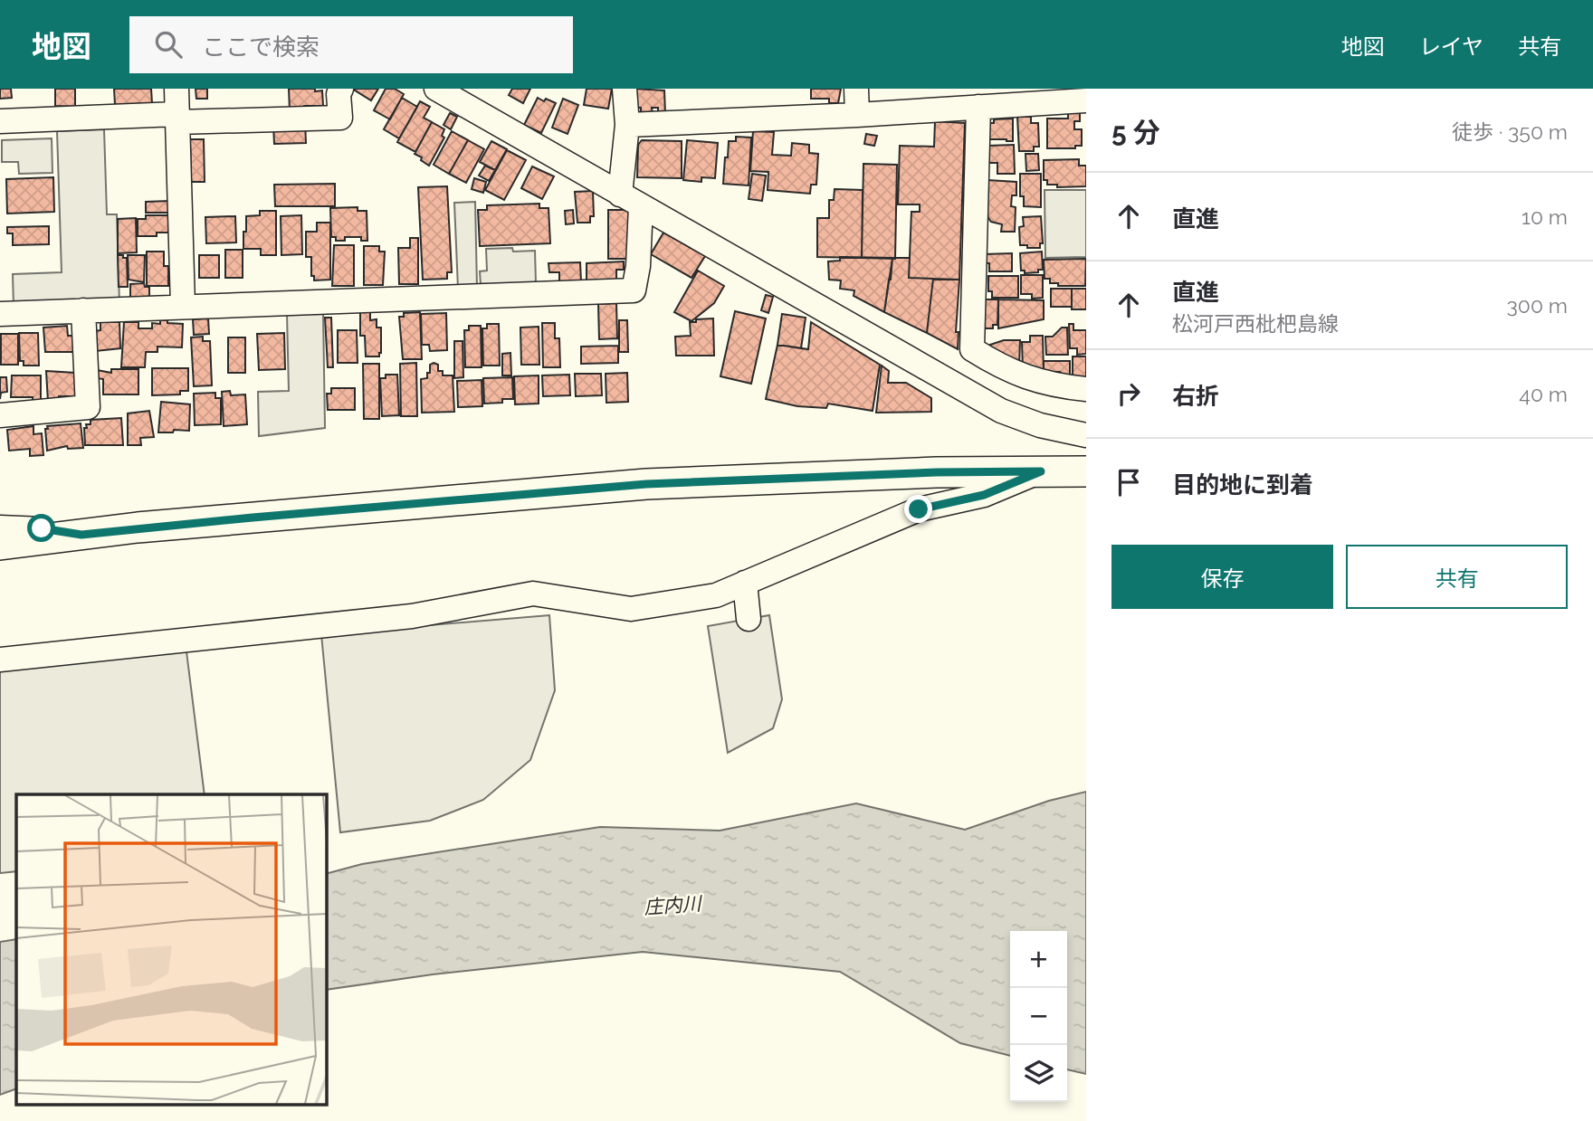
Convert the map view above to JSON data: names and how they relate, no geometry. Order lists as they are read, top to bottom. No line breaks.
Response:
{"water":["庄内川"],"page":{"header":"地図","search":"ここで検索","nav":["地図","レイヤ","共有"],"heading":["5 分","徒歩 · 350 m"],"list":[["直進","10 m"],["直進","松河戸西枇杷島線","300 m"],["右折","40 m"],"目的地に到着"],"buttons":["保存","共有"],"map_buttons":["+","−"]}}
